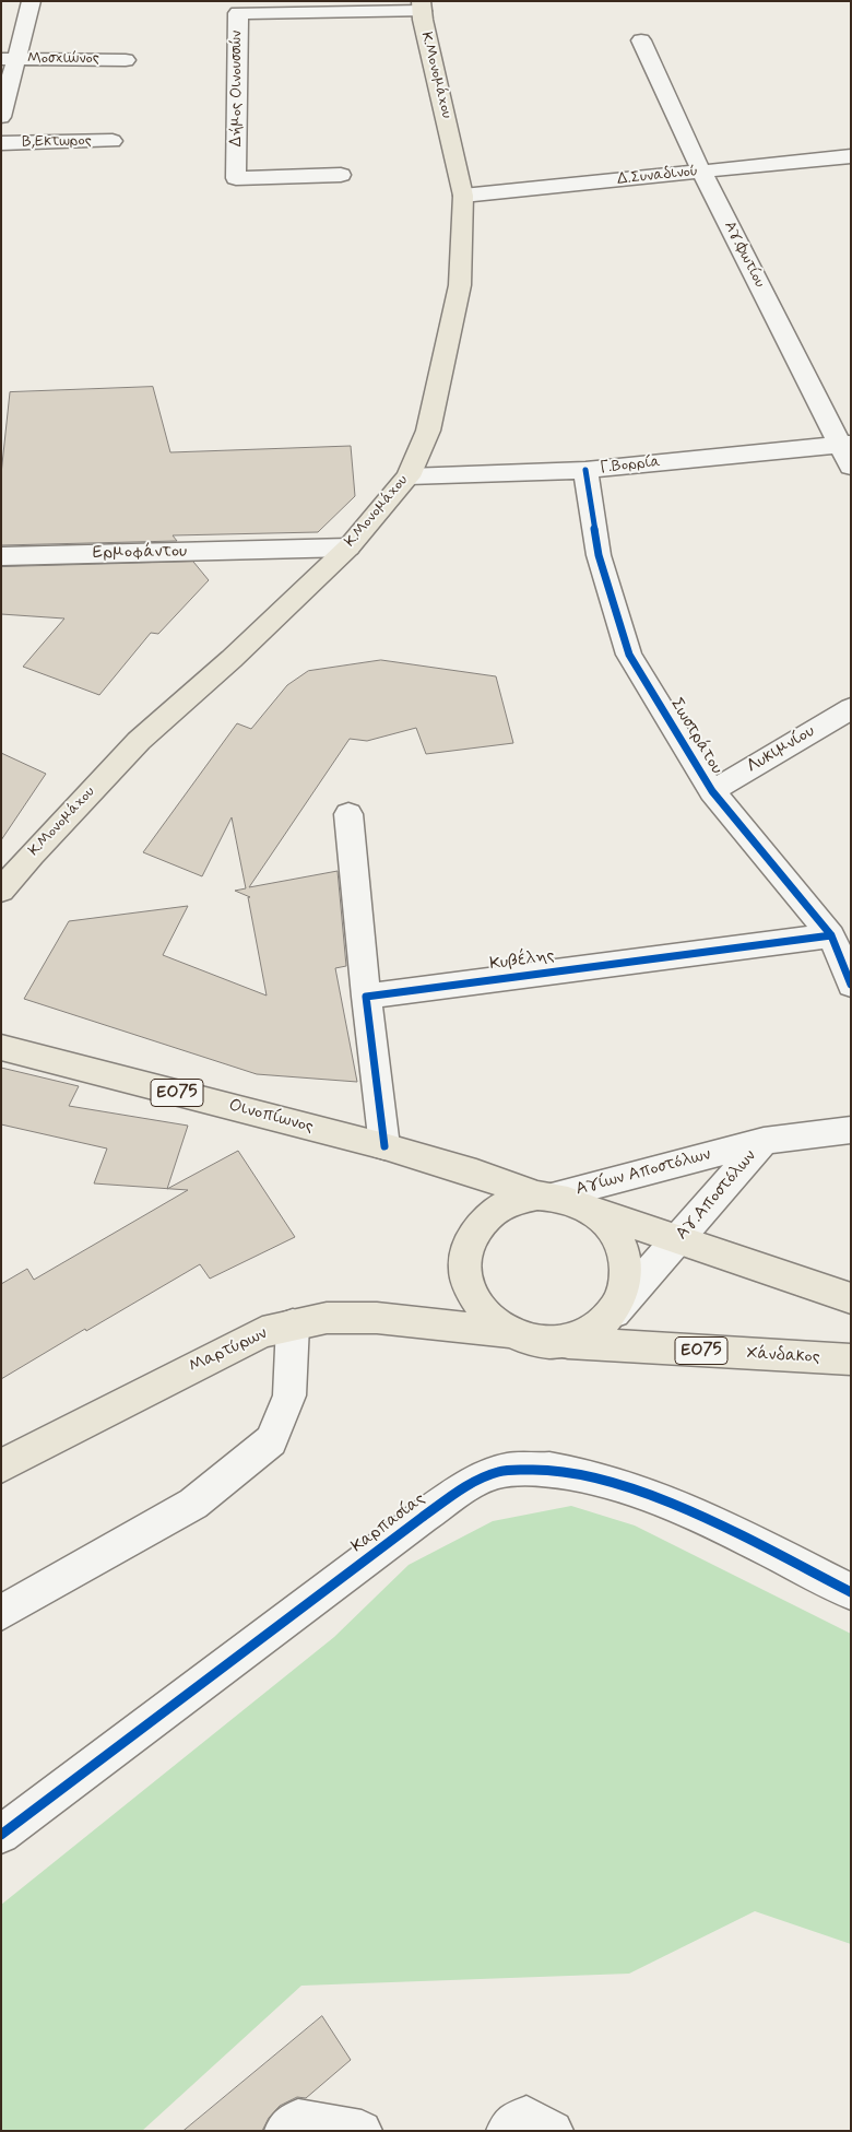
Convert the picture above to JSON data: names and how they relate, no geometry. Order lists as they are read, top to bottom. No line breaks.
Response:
{"streets":{"main road":["Κ.Μονομάχου","ΕΟ75","Οινοπίωνος","Μαρτύρων","Χάνδακος"],"street":["Μοσχιώνος","Δήμος Οινουσσών","Β,Εκτωρος","Δ.Συναδινού","Αγ.Φωτίου","Γ.Βορρία","Ερμοφάντου","Σωστράτου","Λυκιμνίου","Κυβέλης","Αγίων Αποστόλων","Αγ.Αποστόλων","Καρπασίας"]},"crossings":[["Κ.Μονομάχου","Δήμος Οινουσσών"],["Κ.Μονομάχου","Δ.Συναδινού"],["Κ.Μονομάχου","Γ.Βορρία"],["Κ.Μονομάχου","Ερμοφάντου"],["Δ.Συναδινού","Αγ.Φωτίου"],["Αγ.Φωτίου","Γ.Βορρία"],["Γ.Βορρία","Σωστράτου"],["Σωστράτου","Λυκιμνίου"],["Σωστράτου","Κυβέλης"],["ΕΟ75","Οινοπίωνος"],["ΕΟ75","Αγίων Αποστόλων"],["ΕΟ75","Αγ.Αποστόλων"],["ΕΟ75","Μαρτύρων"],["ΕΟ75","Χάνδακος"],["Οινοπίωνος","Αγίων Αποστόλων"],["Οινοπίωνος","Αγ.Αποστόλων"],["Οινοπίωνος","Μαρτύρων"],["Οινοπίωνος","Χάνδακος"],["Αγίων Αποστόλων","Αγ.Αποστόλων"],["Αγίων Αποστόλων","Μαρτύρων"],["Αγίων Αποστόλων","Χάνδακος"],["Αγ.Αποστόλων","Μαρτύρων"],["Αγ.Αποστόλων","Χάνδακος"],["Μαρτύρων","Χάνδακος"]]}
